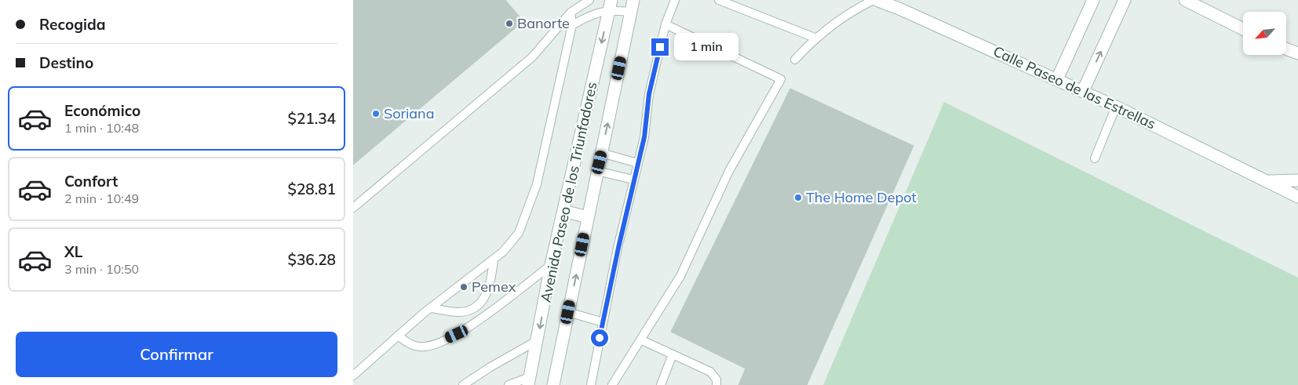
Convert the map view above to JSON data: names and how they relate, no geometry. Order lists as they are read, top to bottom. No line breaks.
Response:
{"streets":{"street":["Calle Paseo de las Estrellas","Avenida Paseo de los Triunfadores"]},"places":["Banorte","Soriana","The Home Depot","Pemex"],"north":"bottom left","page":{"banner":["Recogida","Destino"],"bubble":"1 min","list":[{"name":"Económico","note":"1 min · 10:48","value":"$21.34"},{"name":"Confort","note":"2 min · 10:49","value":"$28.81"},{"name":"XL","note":"3 min · 10:50","value":"$36.28"}],"buttons":"Confirmar"}}
